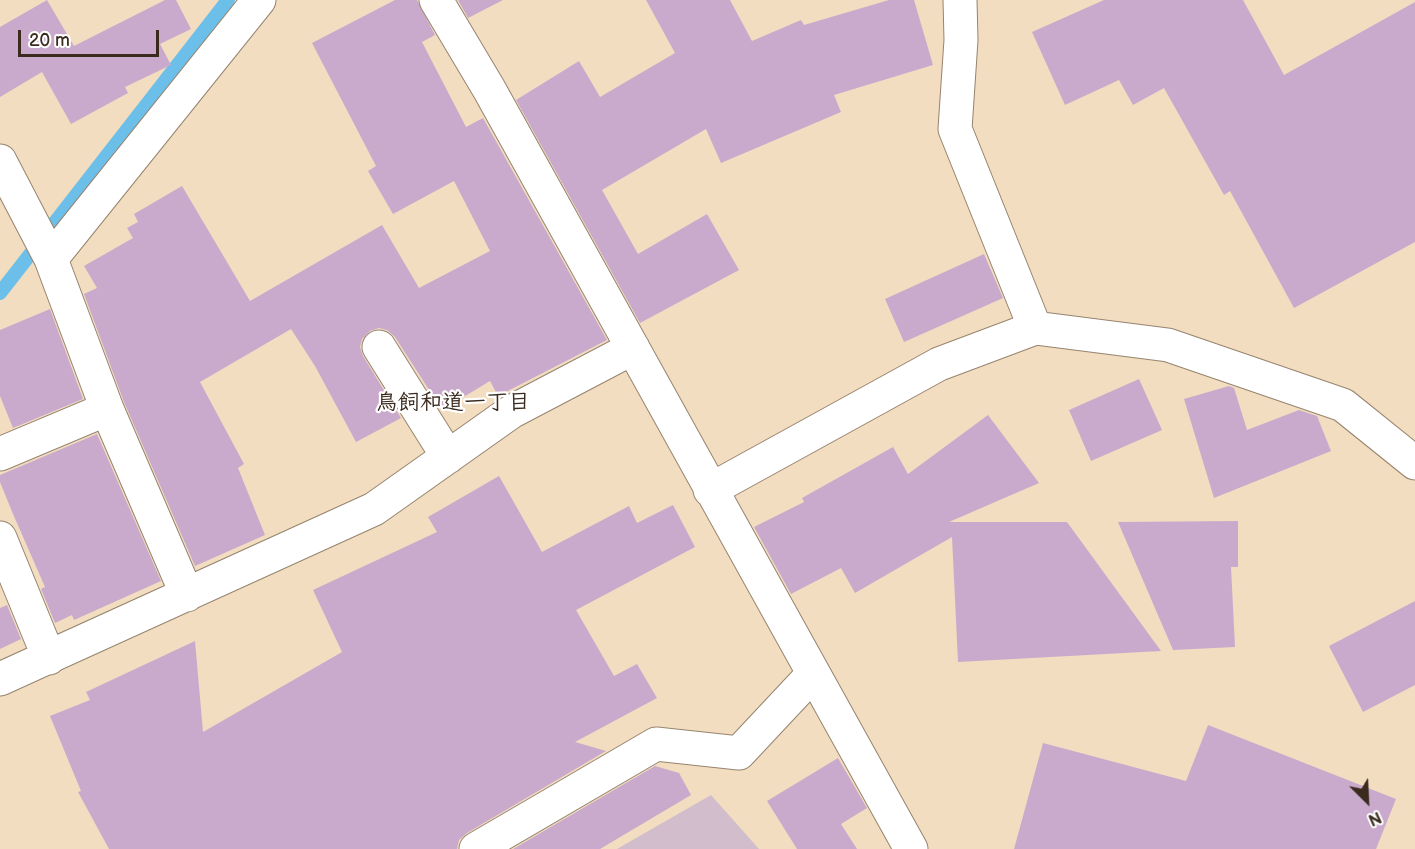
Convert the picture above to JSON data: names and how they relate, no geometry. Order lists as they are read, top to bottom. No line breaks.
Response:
{"districts":["鳥飼和道一丁目"],"scale_bar":"20 m","north":"bottom right"}
